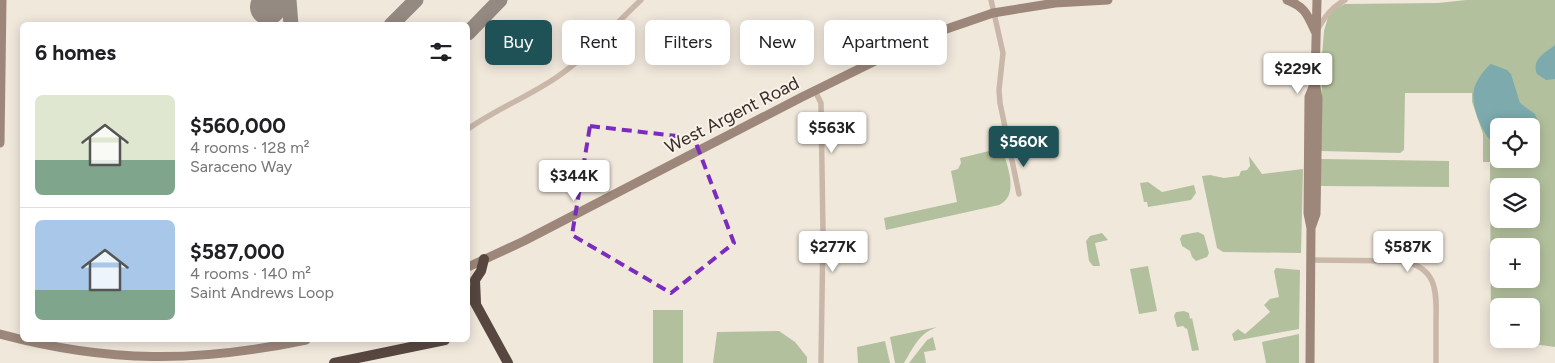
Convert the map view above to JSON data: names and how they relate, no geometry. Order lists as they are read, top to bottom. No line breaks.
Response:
{"streets":{"main road":["West Argent Road"]},"page":{"chip":["Buy","Rent","Filters","New","Apartment"],"heading":"6 homes","price":["$229K","$563K","$560K","$344K","$277K","$587K"],"list":[{"name":"$560,000","note":"4 rooms · 128 m² · Saraceno Way"},{"name":"$587,000","note":"4 rooms · 140 m² · Saint Andrews Loop"}],"map_buttons":["+","−"]}}
